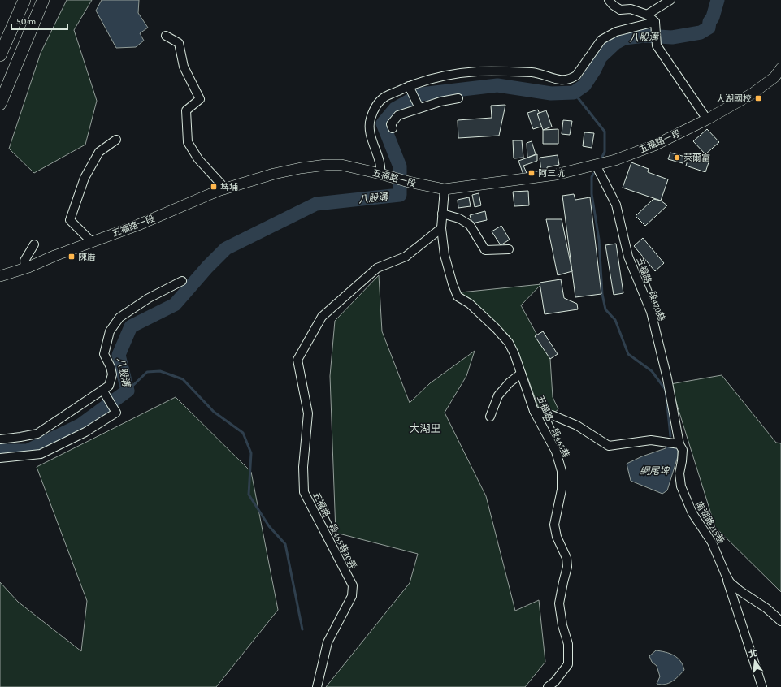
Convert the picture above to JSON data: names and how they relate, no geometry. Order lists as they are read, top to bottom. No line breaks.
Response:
{"streets":{"main road":["五福路一段"],"lane":["五福路一段470巷","五福路一段465巷","南湖路215巷","五福路一段465巷30弄"]},"crossings":[["五福路一段","五福路一段470巷"],["五福路一段","五福路一段465巷"],["五福路一段470巷","南湖路215巷"],["五福路一段465巷","五福路一段465巷30弄"]],"districts":["大湖里"],"water":["八股溝","網尾埤"],"places":{"transit":["大湖國校","阿三坑","埤埔","陳厝"],"other":["萊爾富"]},"scale_bar":"50 m","north":"top"}
